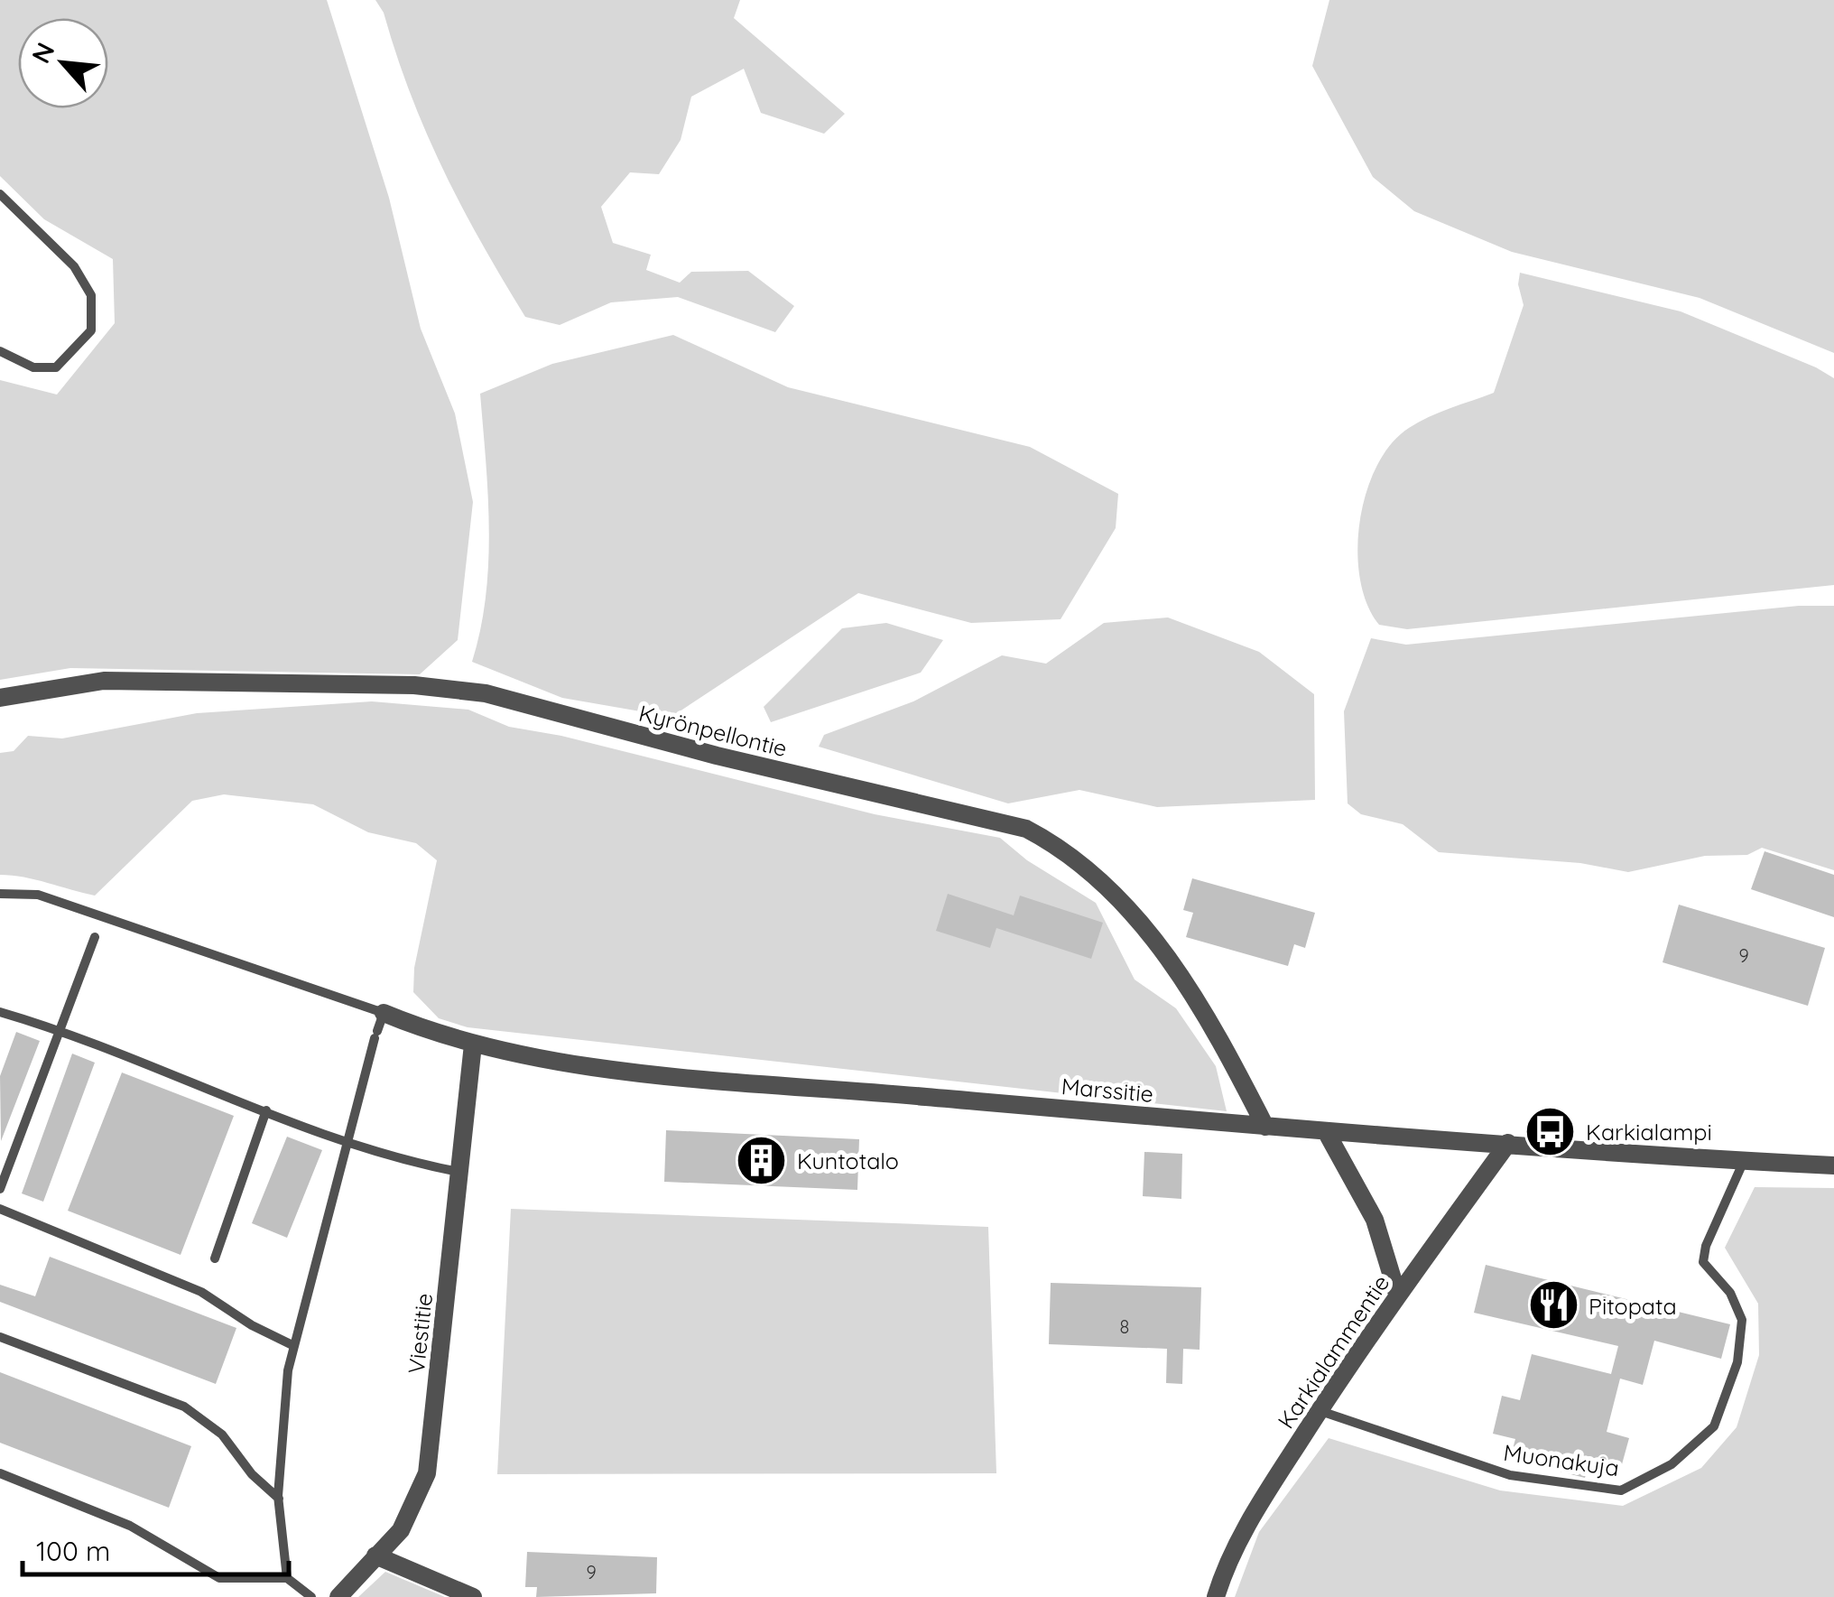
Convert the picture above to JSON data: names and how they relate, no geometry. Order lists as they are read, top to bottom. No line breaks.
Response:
{"streets":{"street":["Kyrönpellontie","Marssitie","Viestitie","Karkialammentie"],"lane":["Muonakuja"]},"crossings":[["Kyrönpellontie","Marssitie"],["Marssitie","Viestitie"],["Marssitie","Karkialammentie"],["Marssitie","Muonakuja"],["Karkialammentie","Muonakuja"]],"places":{"bus stop":["Karkialampi"],"building":["Kuntotalo"],"restaurant":["Pitopata"]},"house_numbers":["9","8","9"],"scale_bar":"100 m","north":"top left"}
